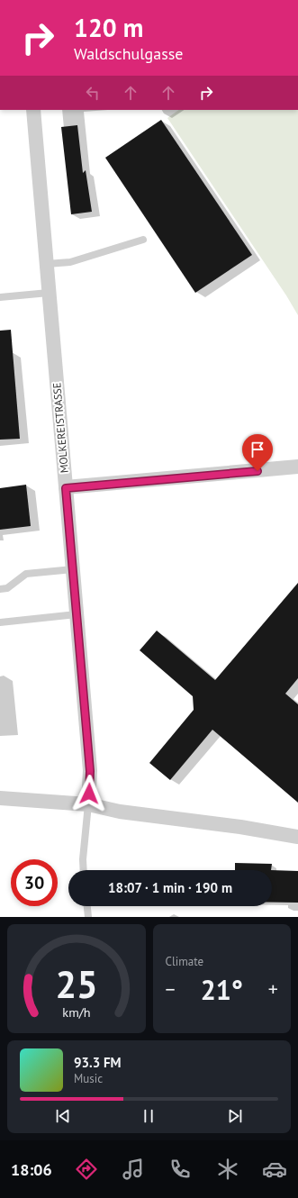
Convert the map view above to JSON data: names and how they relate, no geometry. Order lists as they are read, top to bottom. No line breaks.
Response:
{"streets":{"street":["MOLKEREISTRASSE"]},"page":{"turn":["120 m","Waldschulgasse"],"limit":"30","trip":"18:07 · 1 min · 190 m","tile":"Climate","heat":["−","21°","+"],"song":["93.3 FM","Music"],"tabs":"18:06","gauge":["25","km/h"]}}
